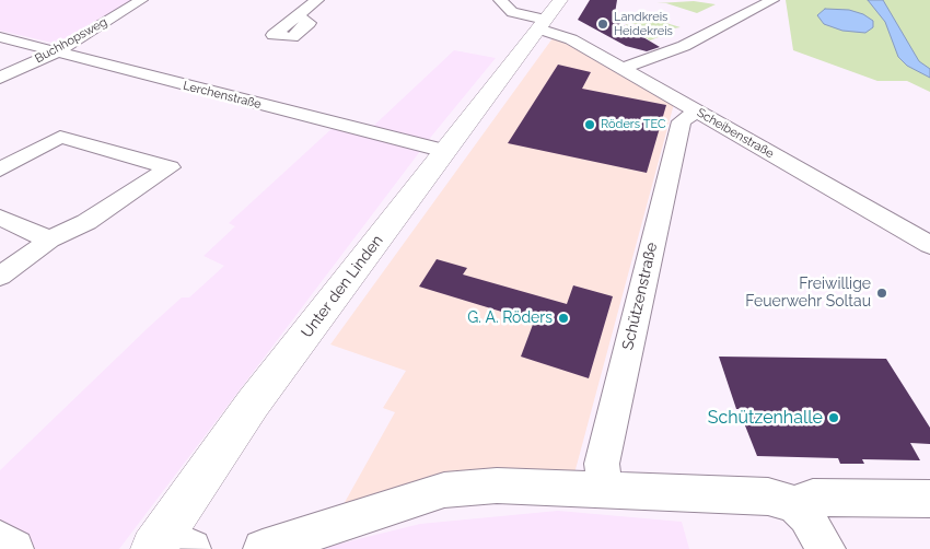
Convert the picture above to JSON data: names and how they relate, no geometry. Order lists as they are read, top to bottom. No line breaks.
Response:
{"streets":{"main road":["Unter den Linden"],"street":["Buchhopsweg","Lerchenstraße","Scheibenstraße","Schützenstraße"]},"crossings":[["Buchhopsweg","Lerchenstraße"],["Lerchenstraße","Unter den Linden"],["Scheibenstraße","Unter den Linden"],["Scheibenstraße","Schützenstraße"]],"places":["Landkreis Heidekreis","Röders TEC","Freiwillige Feuerwehr Soltau","G. A. Röders","Schützenhalle"]}
